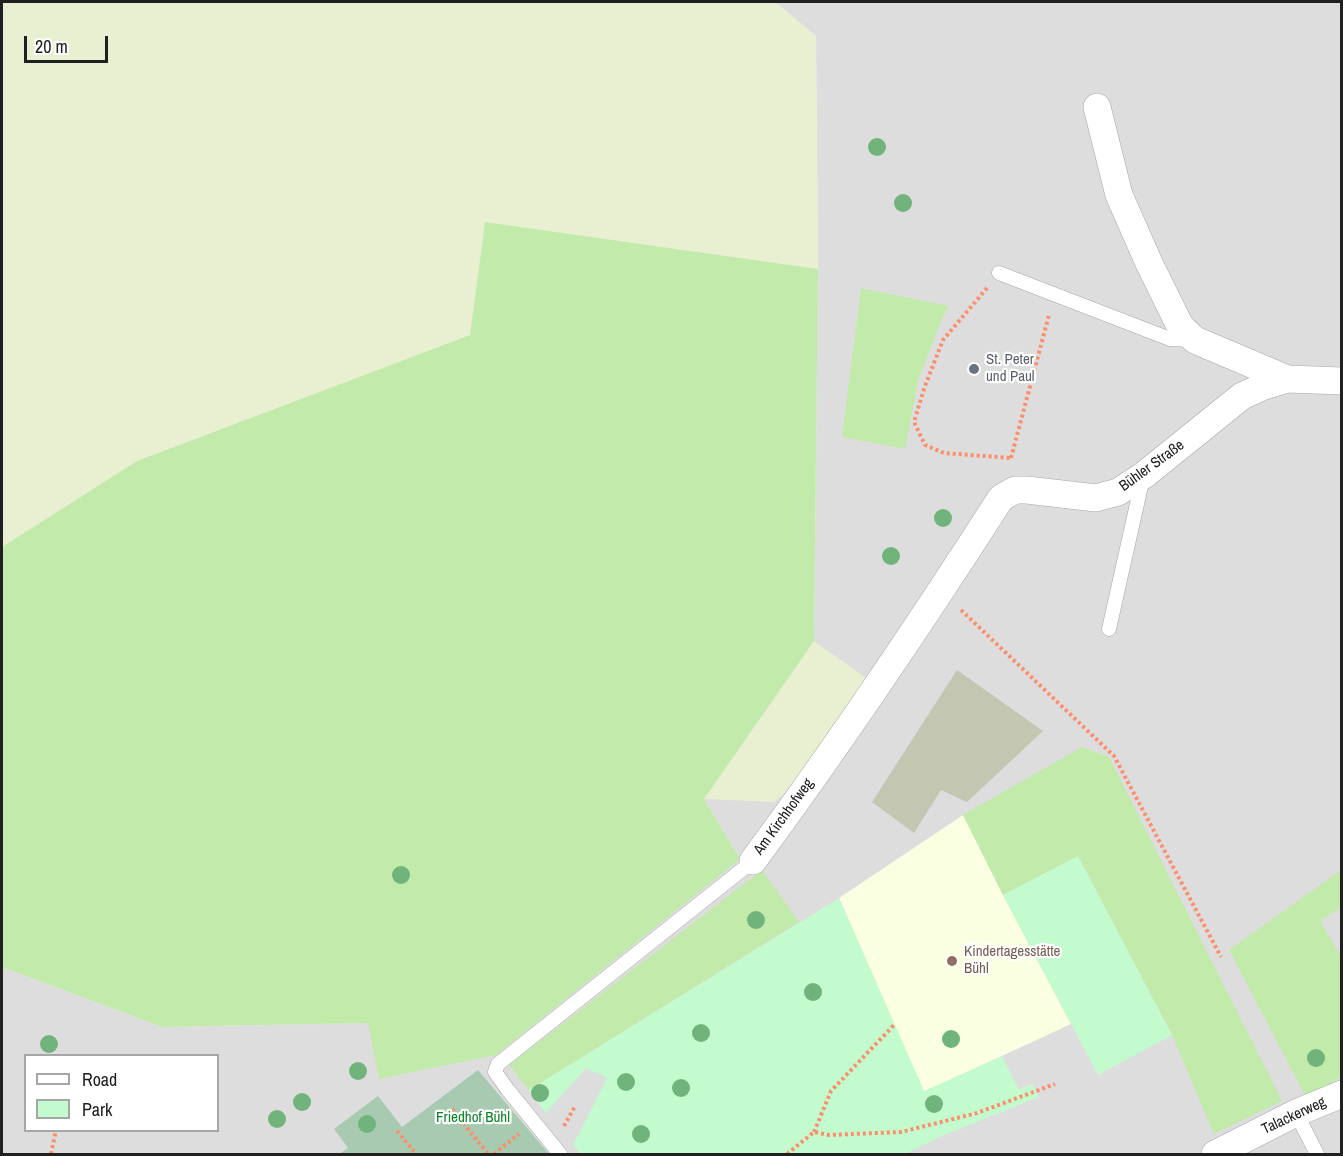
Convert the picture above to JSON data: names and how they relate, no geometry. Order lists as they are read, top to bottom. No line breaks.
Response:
{"streets":{"street":["Bühler Straße","Am Kirchhofweg","Talackerweg"]},"crossings":[["Bühler Straße","Am Kirchhofweg"]],"parks":["Friedhof Bühl"],"places":["St. Peter und Paul","Kindertagesstätte Bühl"],"legend":["Road","Park"],"scale_bar":"20 m"}
